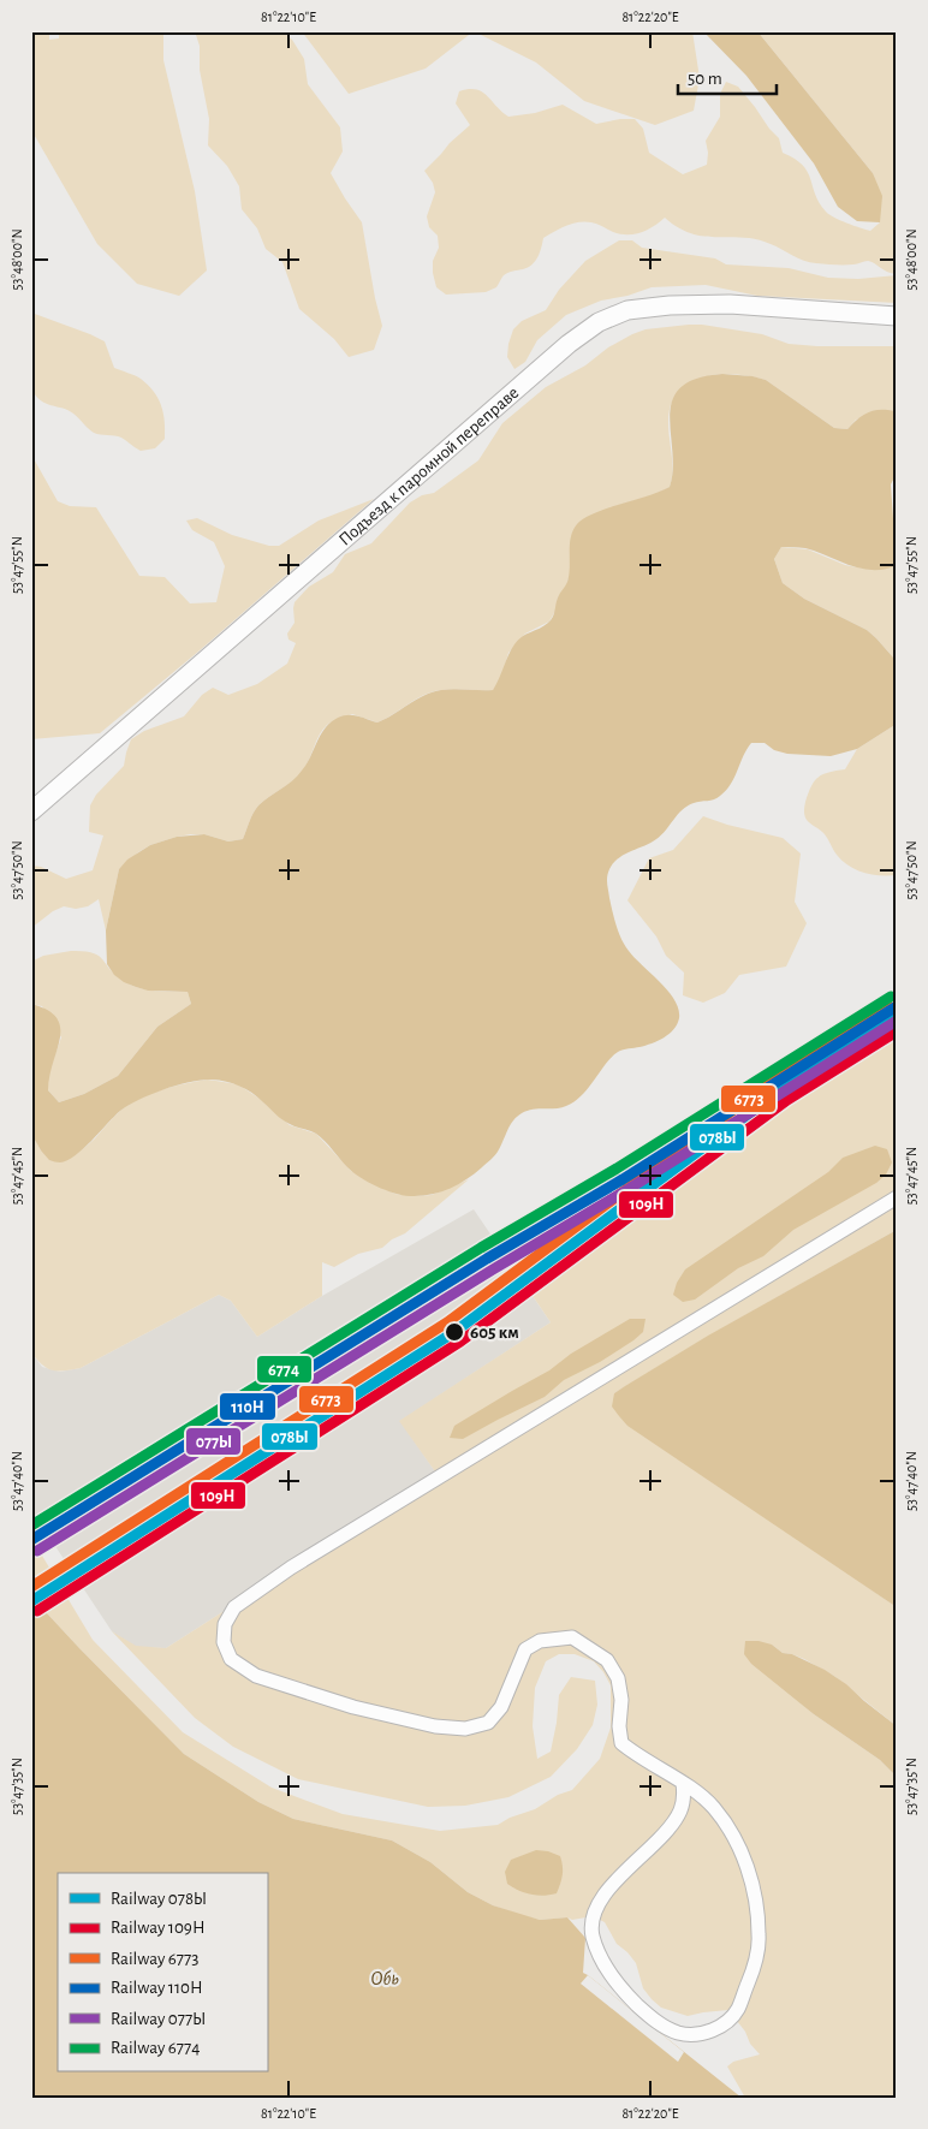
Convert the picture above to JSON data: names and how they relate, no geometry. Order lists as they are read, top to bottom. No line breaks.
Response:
{"streets":{"street":["Подъезд к паромной переправе"]},"water":["Обь"],"places":["605 км"],"lines":["rail line 6774","rail line 110Н","rail line 6773","rail line 078Ы","rail line 077Ы","rail line 109Н"],"legend":["Railway 078Ы","Railway 109Н","Railway 6773","Railway 110Н","Railway 077Ы","Railway 6774"],"scale_bar":"50 m","coordinates":["81°22'10\"E","81°22'20\"E","53°48'00\"N","53°47'55\"N","53°47'50\"N","53°47'45\"N","53°47'40\"N","53°47'35\"N"]}
